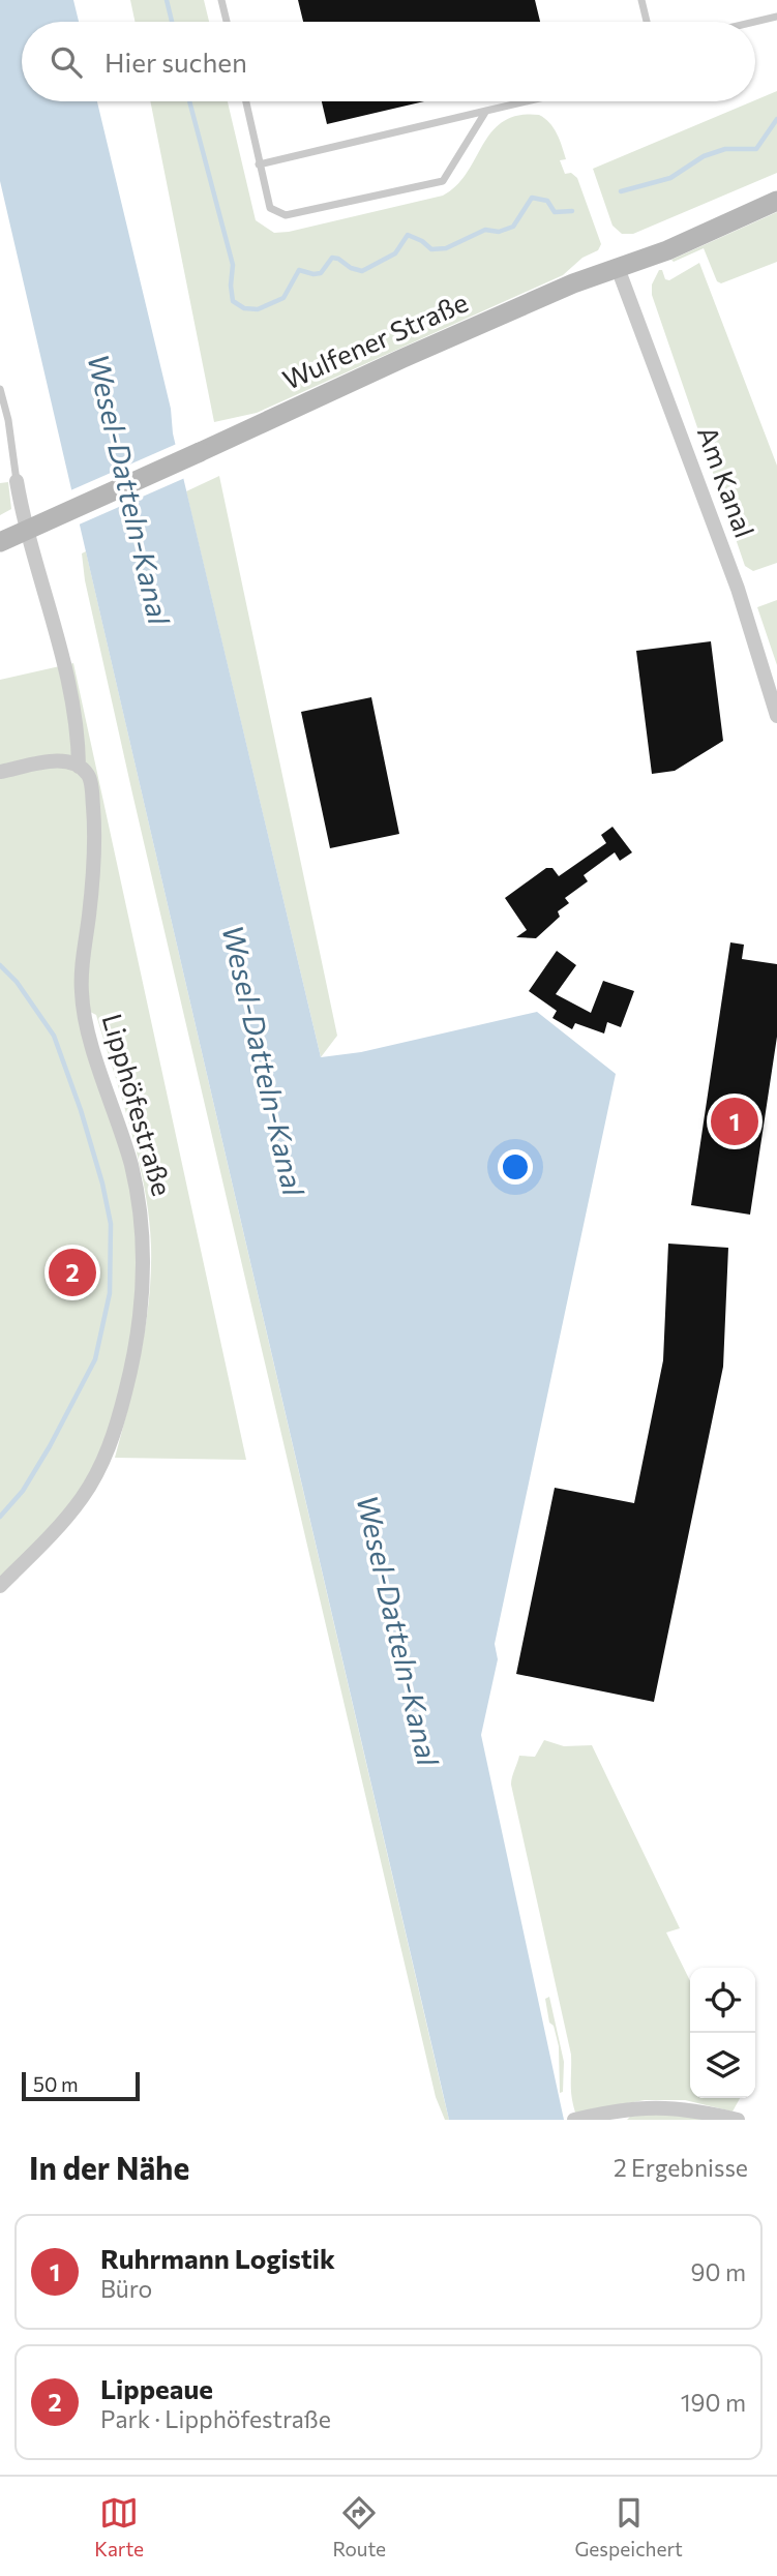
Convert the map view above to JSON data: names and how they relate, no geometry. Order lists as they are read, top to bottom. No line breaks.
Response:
{"streets":{"main road":["Wulfener Straße"],"street":["Am Kanal","Lipphöfestraße"]},"crossings":[["Wulfener Straße","Am Kanal"]],"water":["Wesel-Datteln-Kanal"],"scale_bar":"50 m","page":{"search":"Hier suchen","pins":["1","2"],"scale":"50 m","heading":["In der Nähe","2 Ergebnisse"],"list":[{"mark":"1","name":"Ruhrmann Logistik","note":"Büro","value":"90 m"},{"mark":"2","name":"Lippeaue","note":"Park · Lipphöfestraße","value":"190 m"}],"nav":["Karte","Route","Gespeichert"]}}
